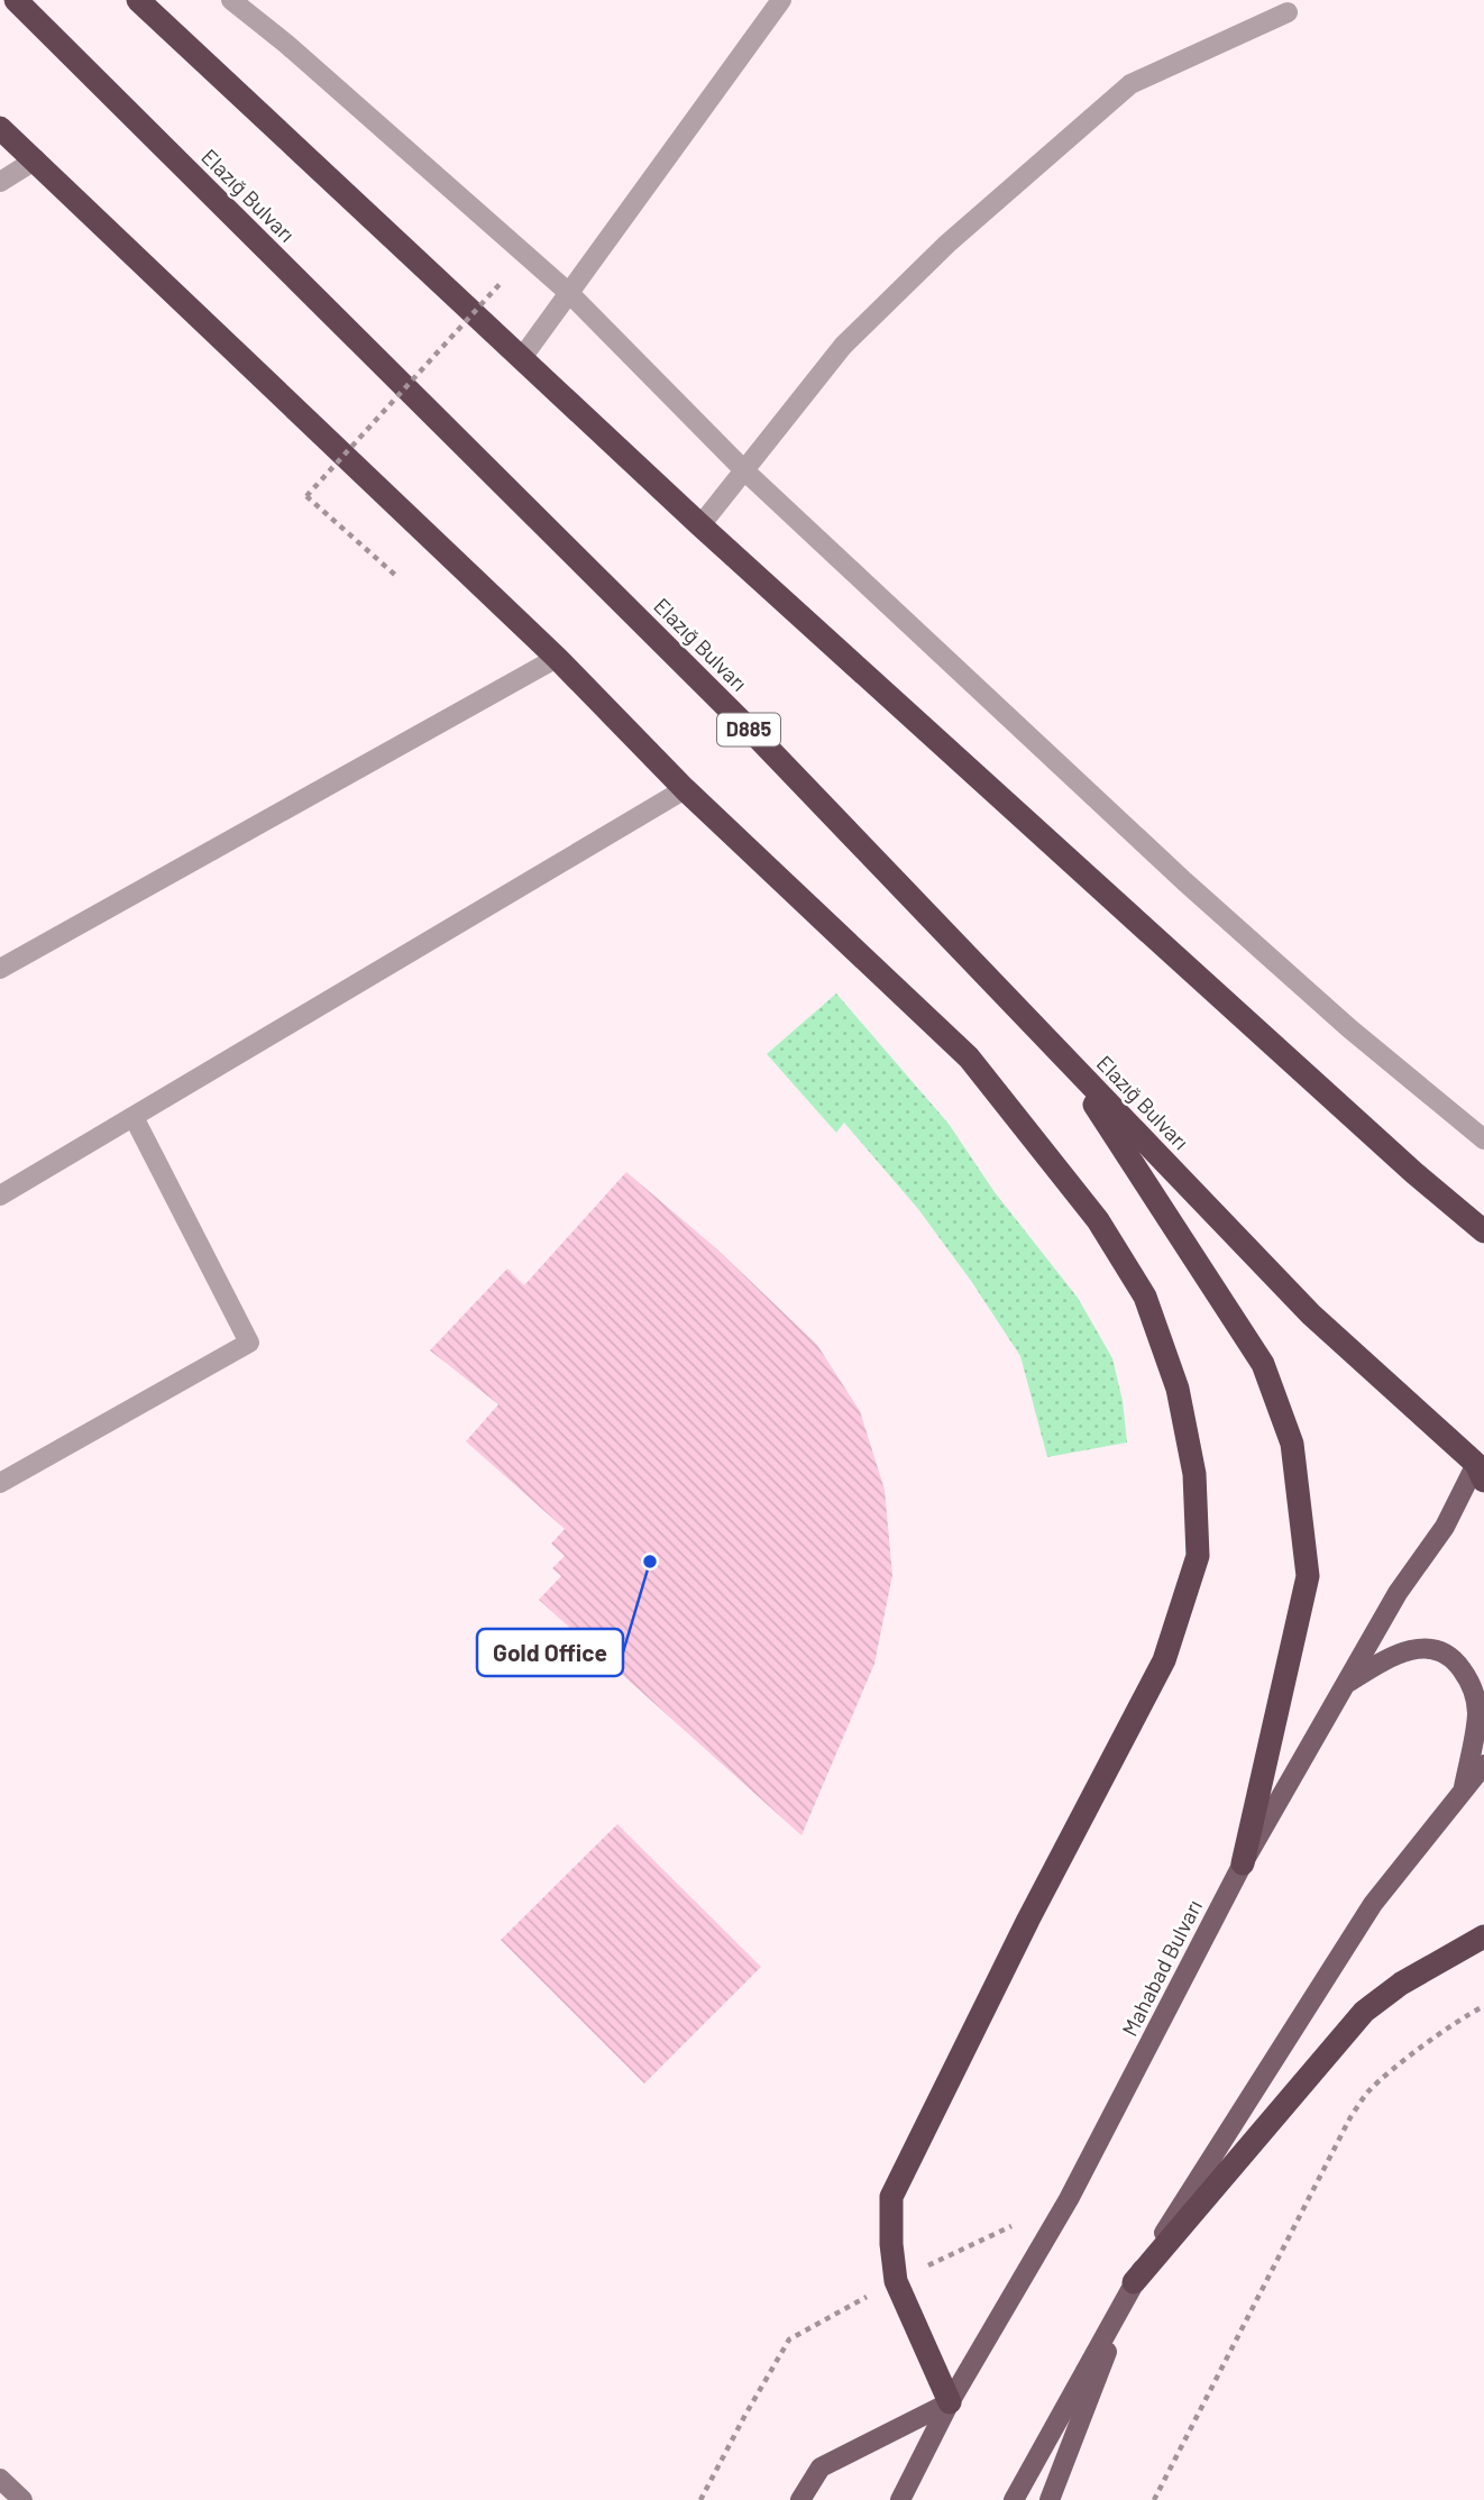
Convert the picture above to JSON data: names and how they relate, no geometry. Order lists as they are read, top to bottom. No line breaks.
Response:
{"streets":{"highway":["Elazığ Bulvarı","D885"],"main road":["Mahabad Bulvarı"]},"crossings":[["Elazığ Bulvarı","Mahabad Bulvarı"]],"places":["Gold Office"]}
